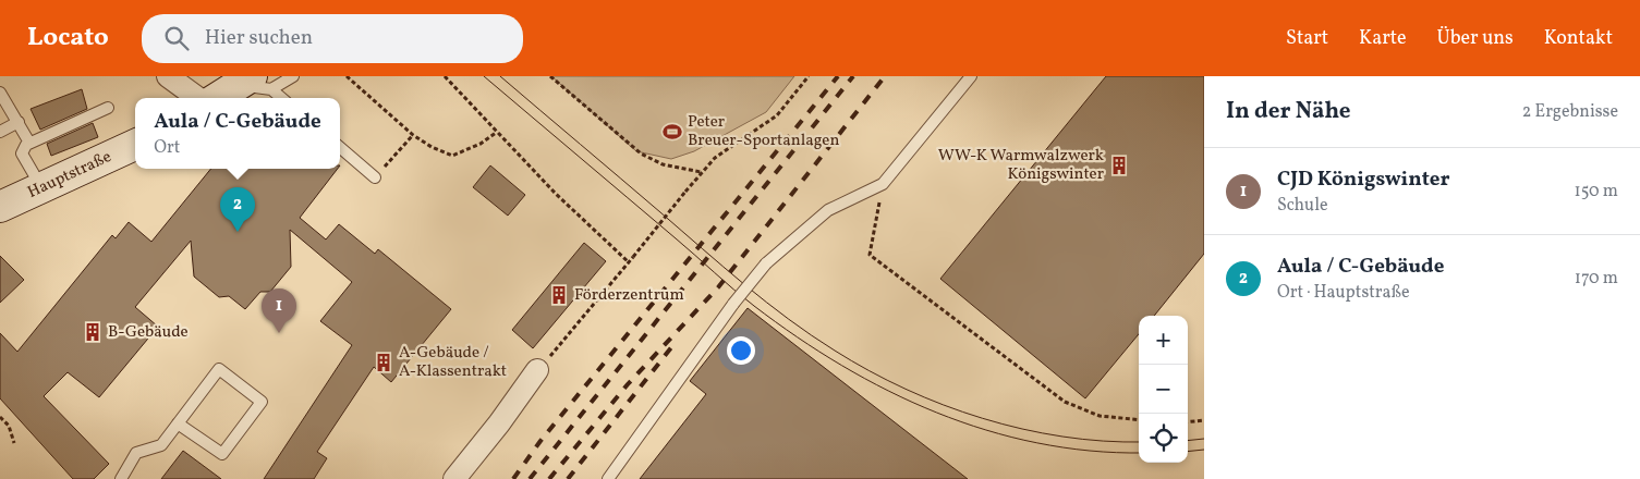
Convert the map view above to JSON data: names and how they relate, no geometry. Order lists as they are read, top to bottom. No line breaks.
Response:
{"streets":{"main road":["Hauptstraße"]},"places":{"sports":["Peter Breuer-Sportanlagen"],"building":["WW-K Warmwalzwerk Königswinter","Förderzentrum","B-Gebäude","A-Gebäude / A-Klassentrakt"]},"page":{"header":"Locato","search":"Hier suchen","nav":["Start","Karte","Über uns","Kontakt"],"heading":["In der Nähe","2 Ergebnisse"],"popup":["Aula / C-Gebäude","Ort"],"list":[{"mark":"1","name":"CJD Königswinter","note":"Schule","value":"150 m"},{"mark":"2","name":"Aula / C-Gebäude","note":"Ort · Hauptstraße","value":"170 m"}],"pins":["2","1"],"map_buttons":["+","−"]}}
